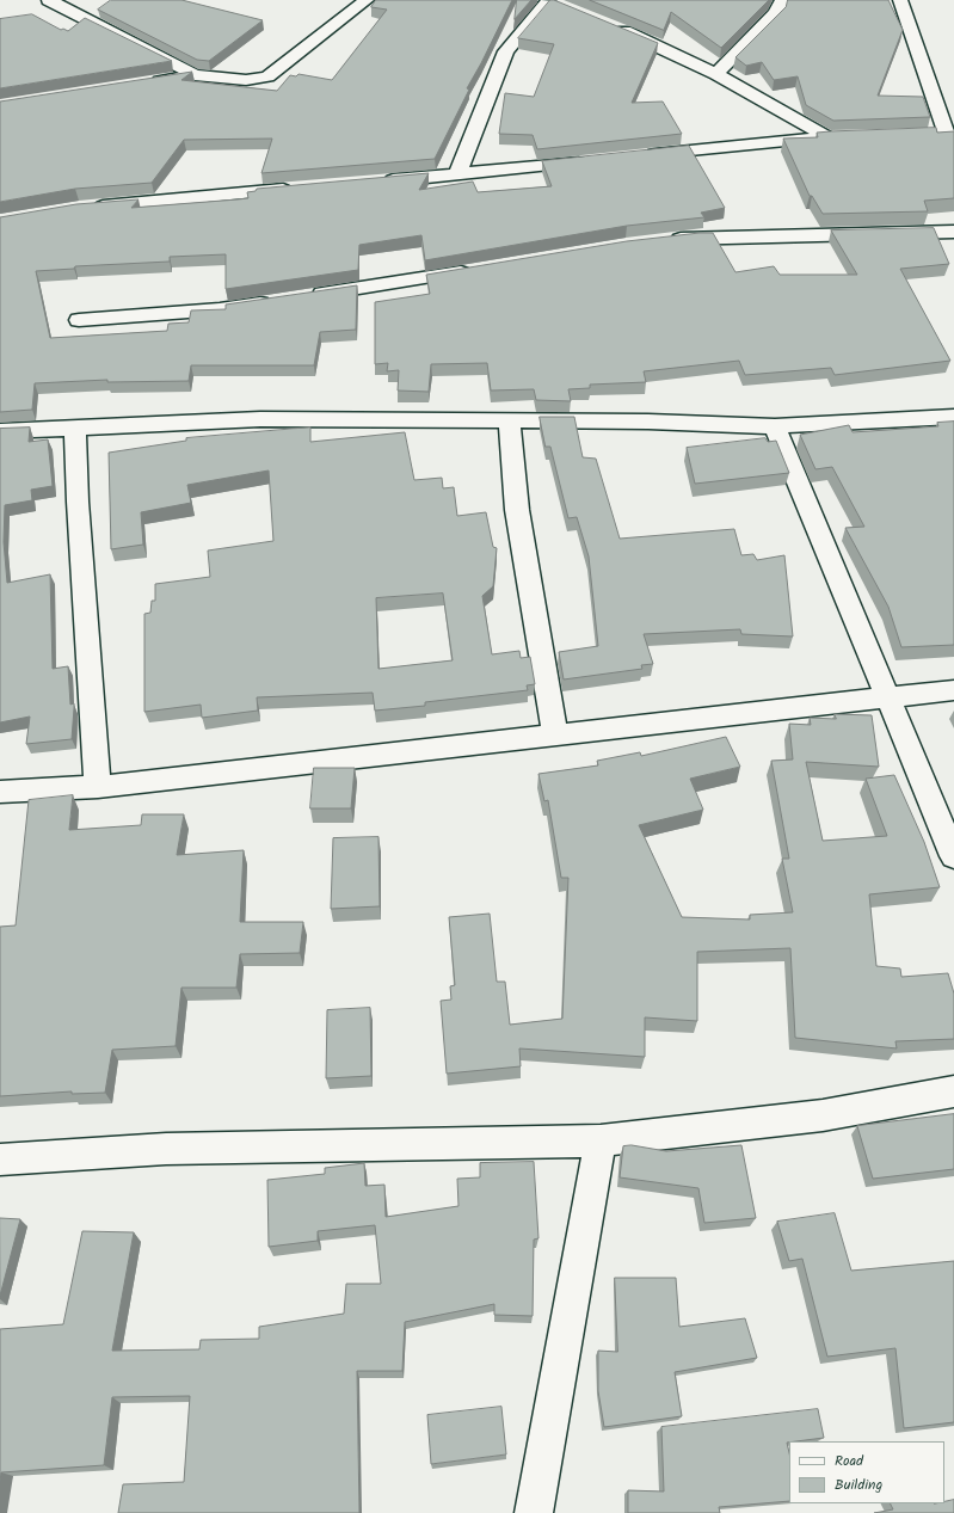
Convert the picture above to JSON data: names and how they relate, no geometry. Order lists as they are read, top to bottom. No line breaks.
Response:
{"legend":["Road","Building"]}
